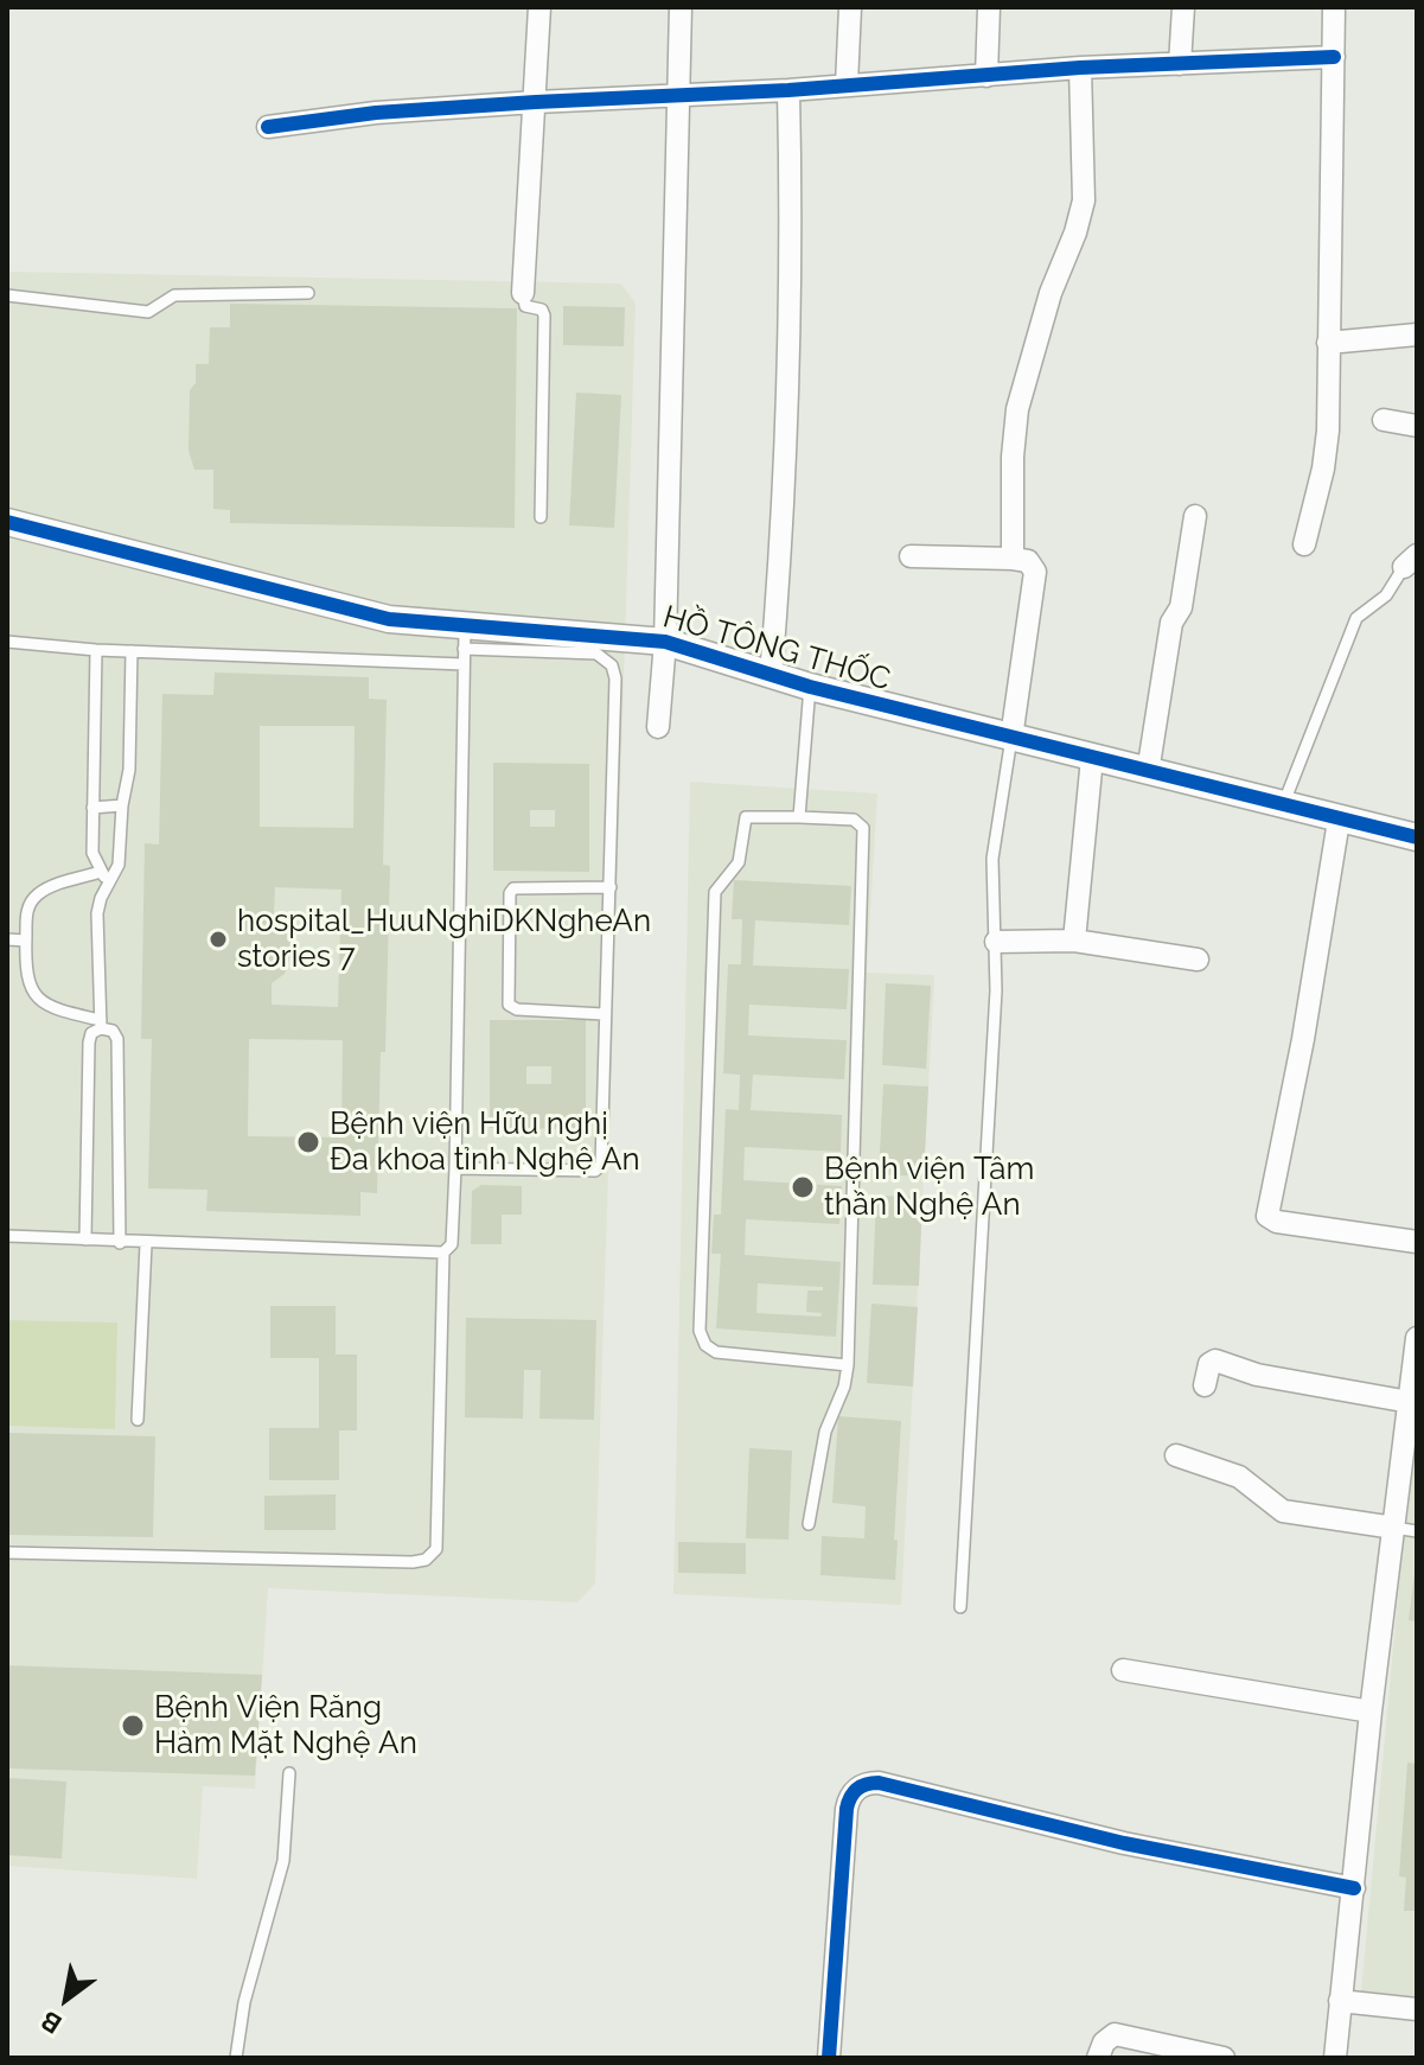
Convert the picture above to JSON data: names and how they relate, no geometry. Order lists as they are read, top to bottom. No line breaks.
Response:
{"streets":{"street":["HỒ TÔNG THỐC"]},"places":["hospital_HuuNghiDKNgheAn stories 7","Bệnh viện Hữu nghị Đa khoa tỉnh Nghệ An","Bệnh viện Tâm thần Nghệ An","Bệnh Viện Răng Hàm Mặt Nghệ An"],"north":"bottom left"}
